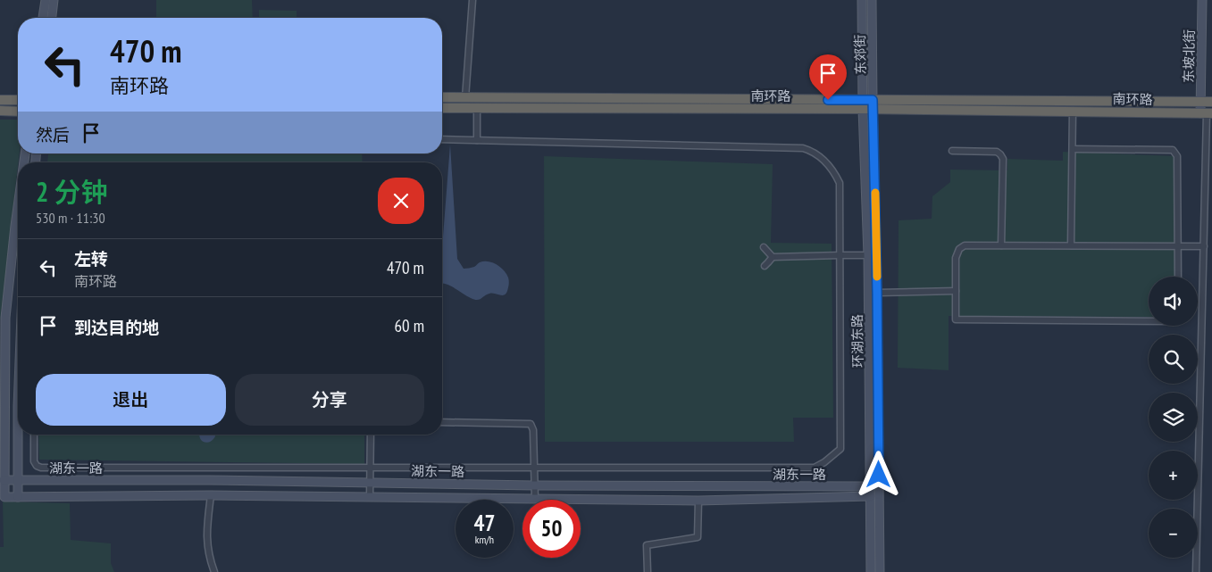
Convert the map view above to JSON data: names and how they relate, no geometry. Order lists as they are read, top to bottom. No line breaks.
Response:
{"streets":{"highway":["南环路"],"main road":["东郊街","东坡北街","环湖东路","湖东一路"]},"crossings":[["东郊街","南环路"],["东郊街","环湖东路"],["东坡北街","南环路"],["南环路","环湖东路"],["环湖东路","湖东一路"]],"page":{"turn":["470 m","南环路"],"then":"然后","heading":["2 分钟","530 m · 11:30"],"list":[{"name":"左转","note":"南环路","value":"470 m"},{"name":"到达目的地","value":"60 m"}],"map_buttons":["+","−"],"buttons":["退出","分享"],"speed":"47 km/h","limit":"50"}}
